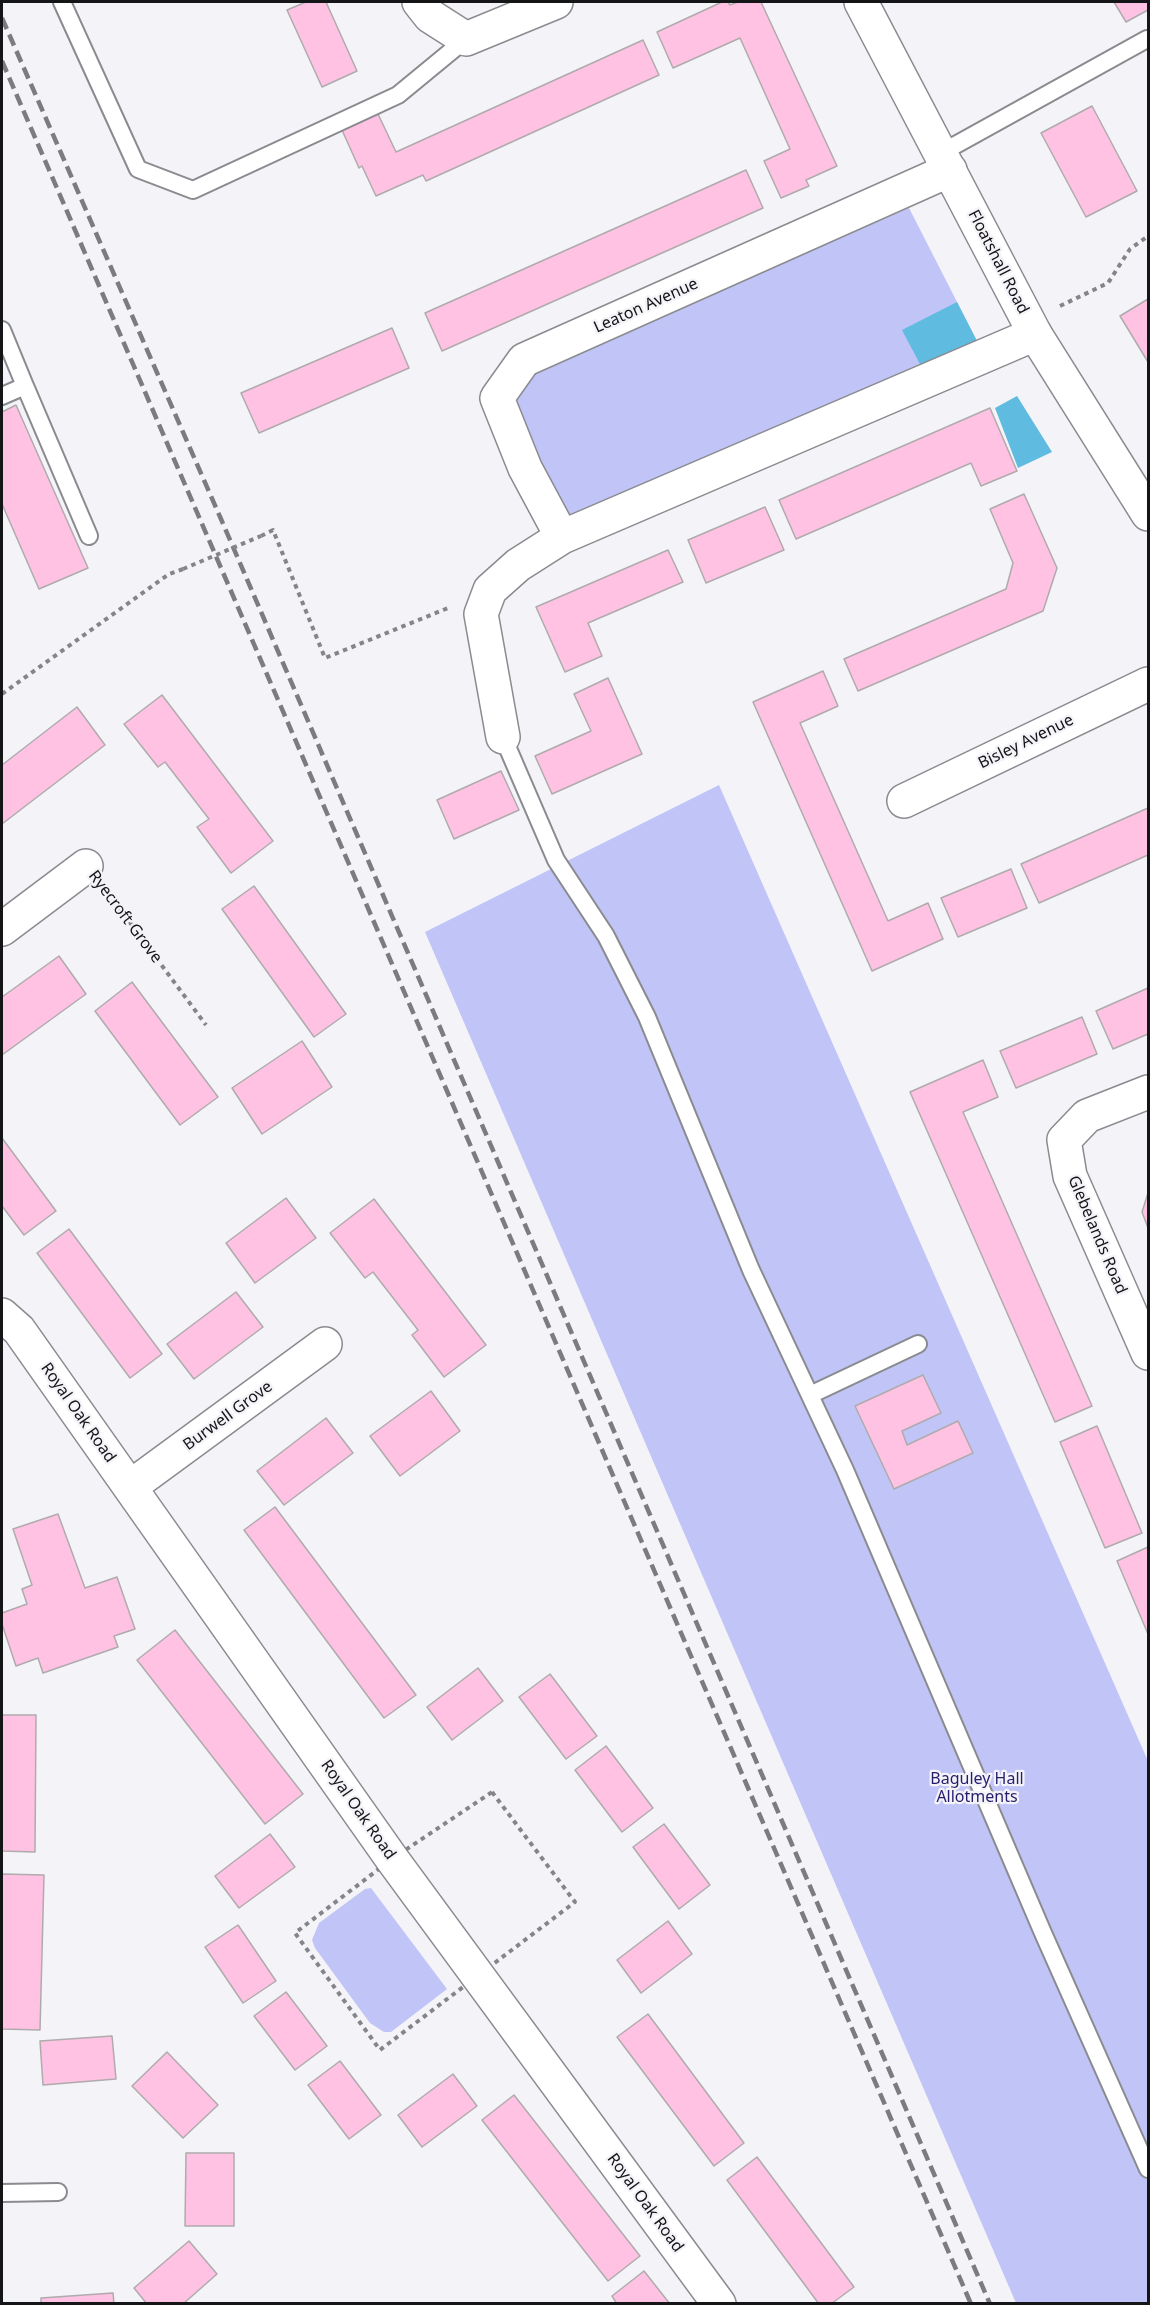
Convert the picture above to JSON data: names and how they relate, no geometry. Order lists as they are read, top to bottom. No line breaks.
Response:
{"streets":{"street":["Floatshall Road","Leaton Avenue","Bisley Avenue","Ryecroft Grove","Glebelands Road","Royal Oak Road","Burwell Grove"]},"crossings":[["Floatshall Road","Leaton Avenue"],["Royal Oak Road","Burwell Grove"]],"parks":["Baguley Hall Allotments"]}
